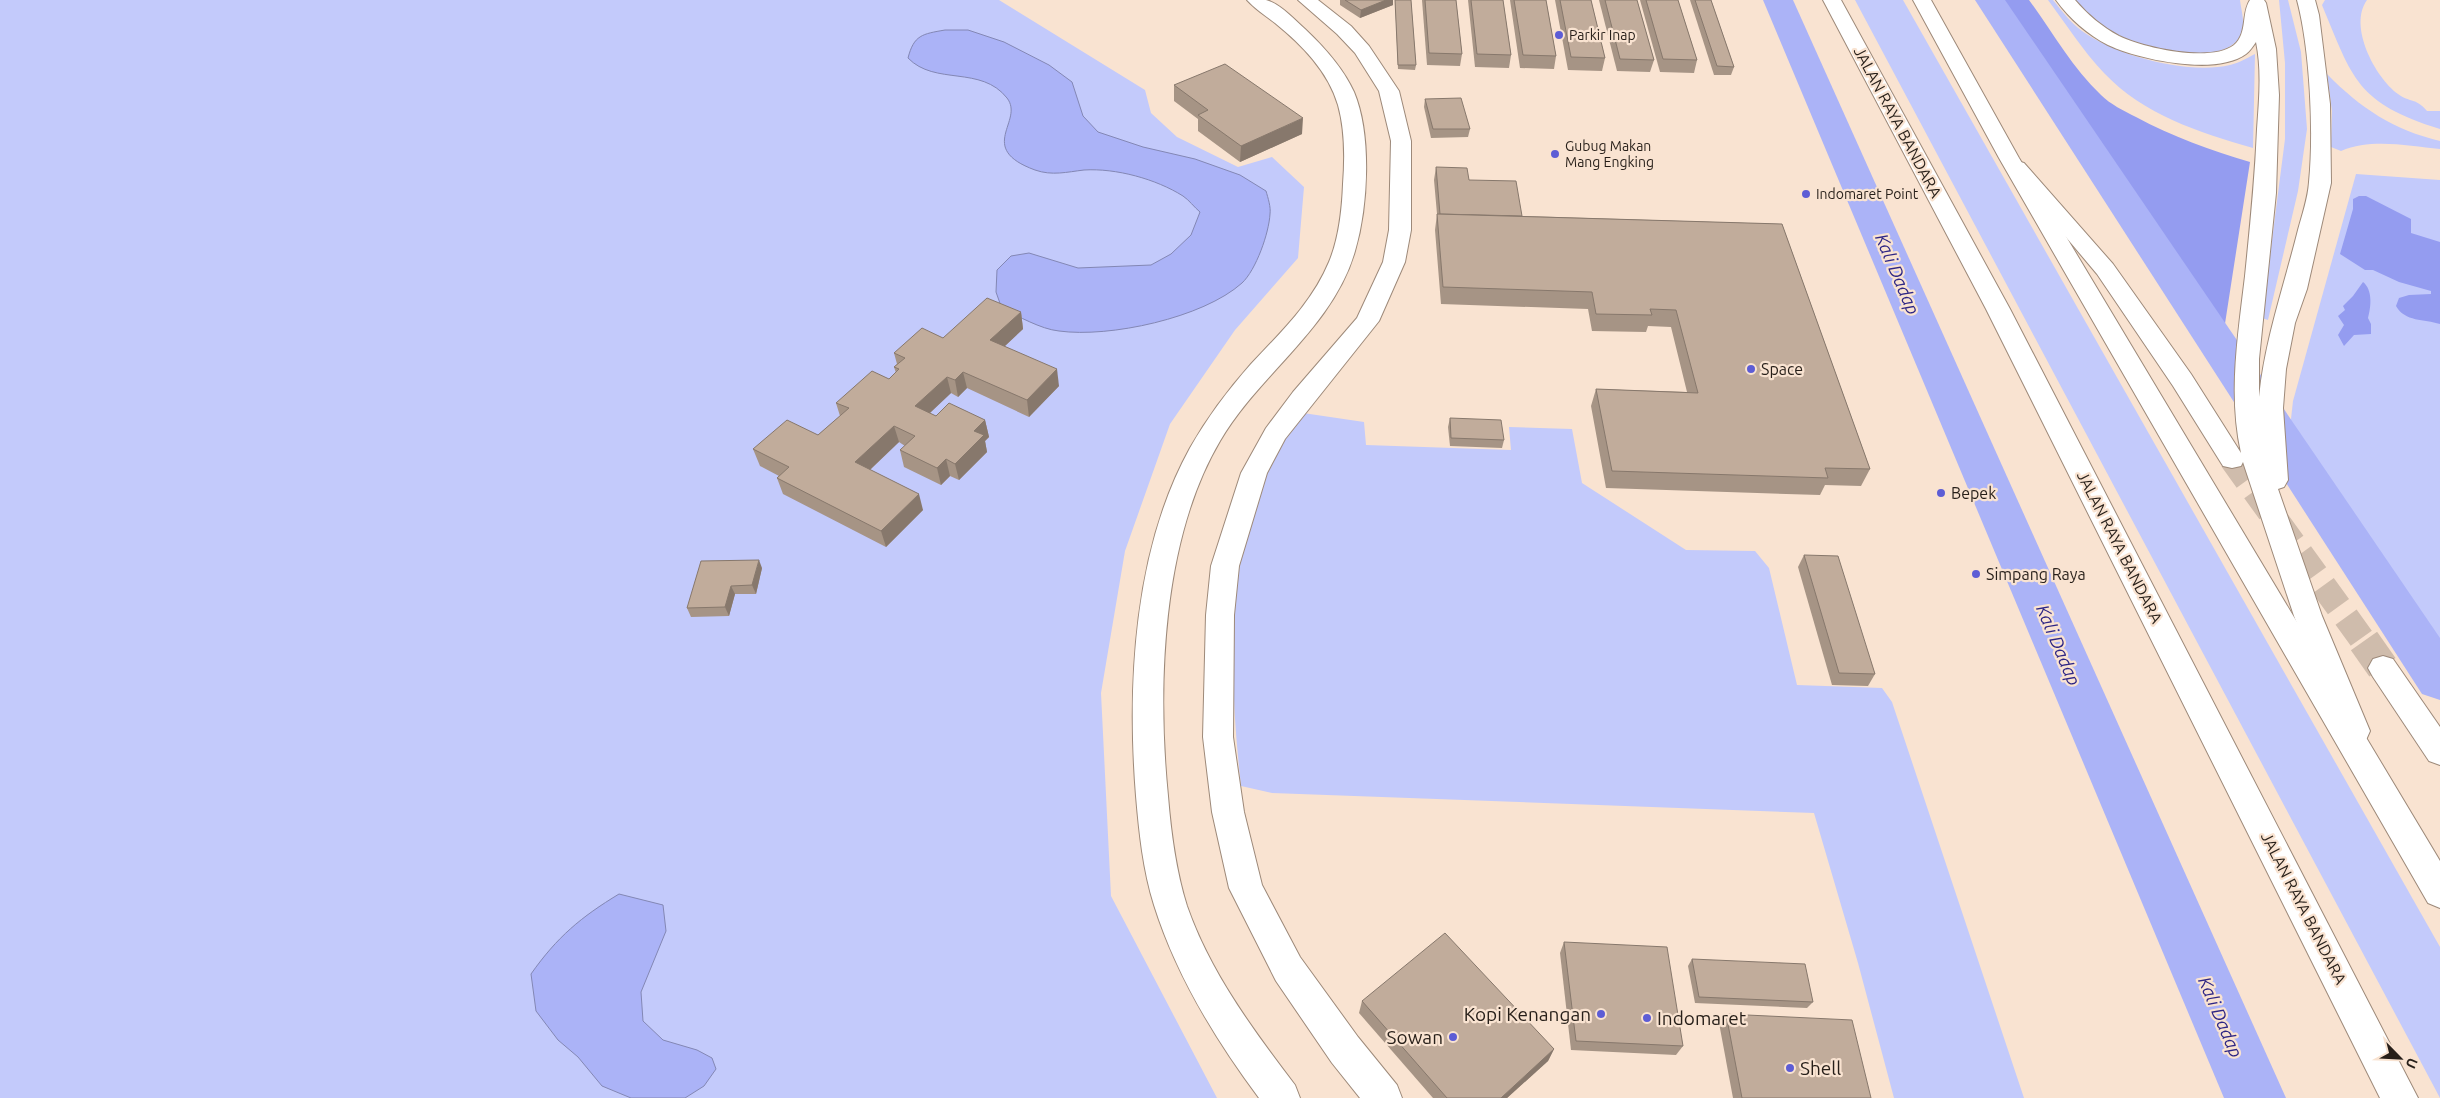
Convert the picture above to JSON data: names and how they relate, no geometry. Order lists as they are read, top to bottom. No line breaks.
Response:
{"streets":{"street":["JALAN RAYA BANDARA"]},"water":["Kali Dadap"],"places":["Parkir Inap","Gubug Makan Mang Engking","Indomaret Point","Space","Bepek","Simpang Raya","Kopi Kenangan","Indomaret","Sowan","Shell"],"north":"bottom right"}
